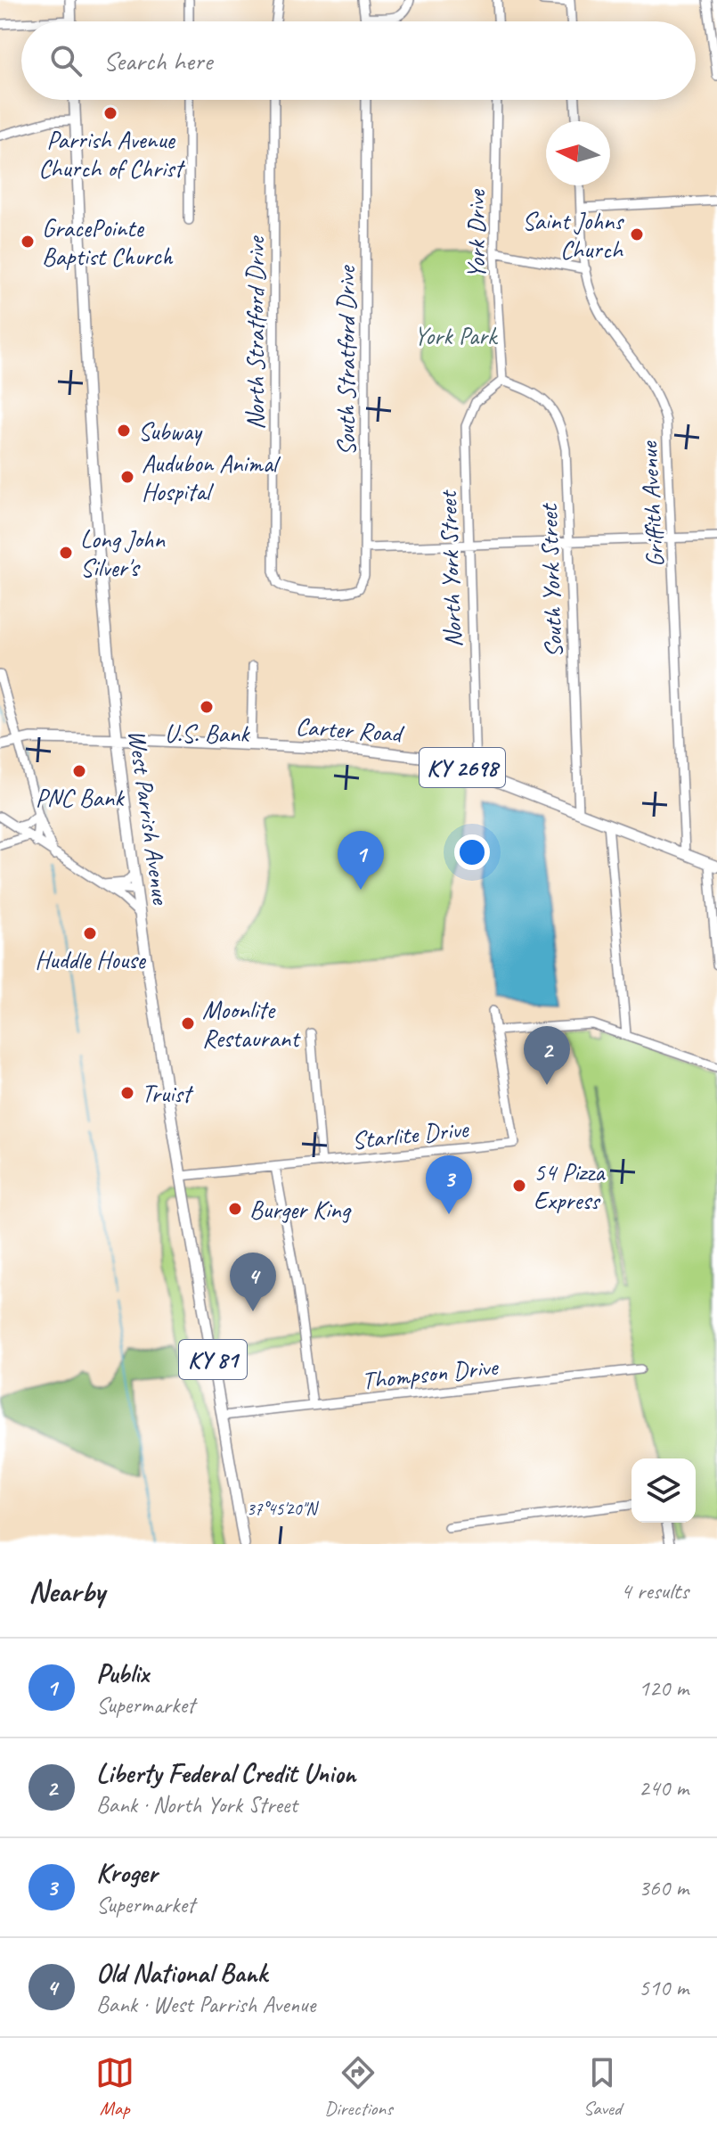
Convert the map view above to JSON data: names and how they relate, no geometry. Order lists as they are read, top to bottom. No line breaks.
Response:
{"streets":{"main road":["Carter Road","KY 2698","West Parrish Avenue","KY 81"],"street":["York Drive","North Stratford Drive","South Stratford Drive","Griffith Avenue","North York Street","South York Street","Starlite Drive","Thompson Drive"]},"crossings":[["York Drive","North York Street"],["York Drive","South York Street"],["North Stratford Drive","South Stratford Drive"],["Griffith Avenue","Carter Road"],["North York Street","South York Street"],["North York Street","Carter Road"],["South York Street","Carter Road"],["Carter Road","West Parrish Avenue"],["West Parrish Avenue","Starlite Drive"],["West Parrish Avenue","Thompson Drive"]],"parks":["York Park"],"places":["Parrish Avenue Church of Christ","Saint Johns Church","GracePointe Baptist Church","Subway","Audubon Animal Hospital","Long John Silver's","U.S. Bank","PNC Bank","Huddle House","Moonlite Restaurant","Truist","54 Pizza Express","Burger King"],"north":"left","page":{"search":"Search here","pins":["1","2","3","4"],"heading":["Nearby","4 results"],"list":[{"mark":"1","name":"Publix","note":"Supermarket","value":"120 m"},{"mark":"2","name":"Liberty Federal Credit Union","note":"Bank · North York Street","value":"240 m"},{"mark":"3","name":"Kroger","note":"Supermarket","value":"360 m"},{"mark":"4","name":"Old National Bank","note":"Bank · West Parrish Avenue","value":"510 m"}],"nav":["Map","Directions","Saved"]},"coordinates":["37°45'20\"N"]}
